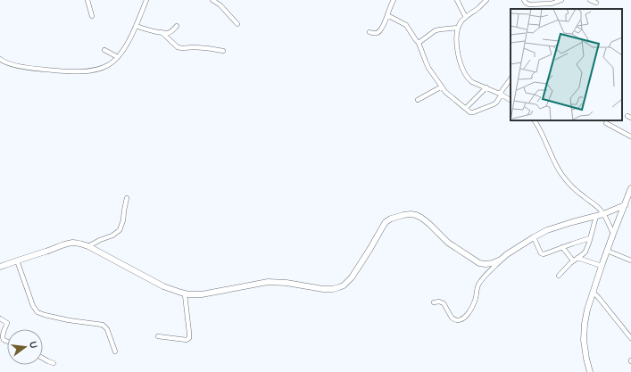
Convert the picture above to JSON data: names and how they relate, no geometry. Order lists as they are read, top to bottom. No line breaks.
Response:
{"north":"right"}
